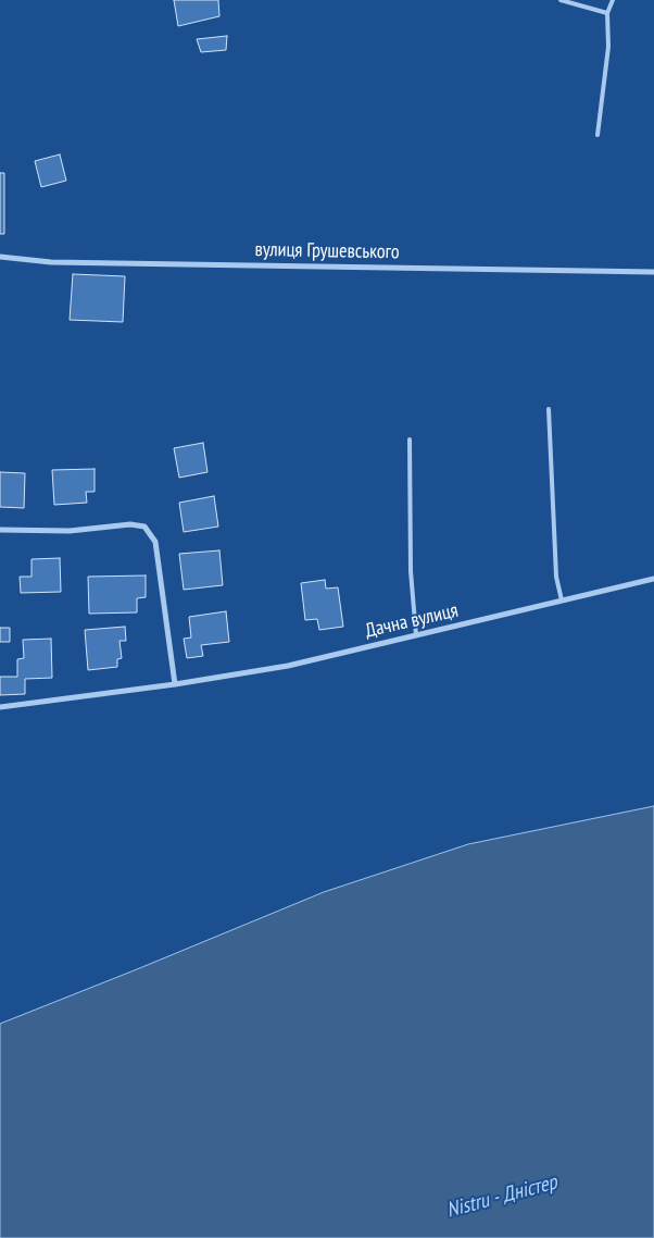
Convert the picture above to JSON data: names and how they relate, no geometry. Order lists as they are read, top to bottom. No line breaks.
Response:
{"streets":{"street":["вулиця Грушевського","Дачна вулиця"]},"water":["Nistru - Дністер"]}
